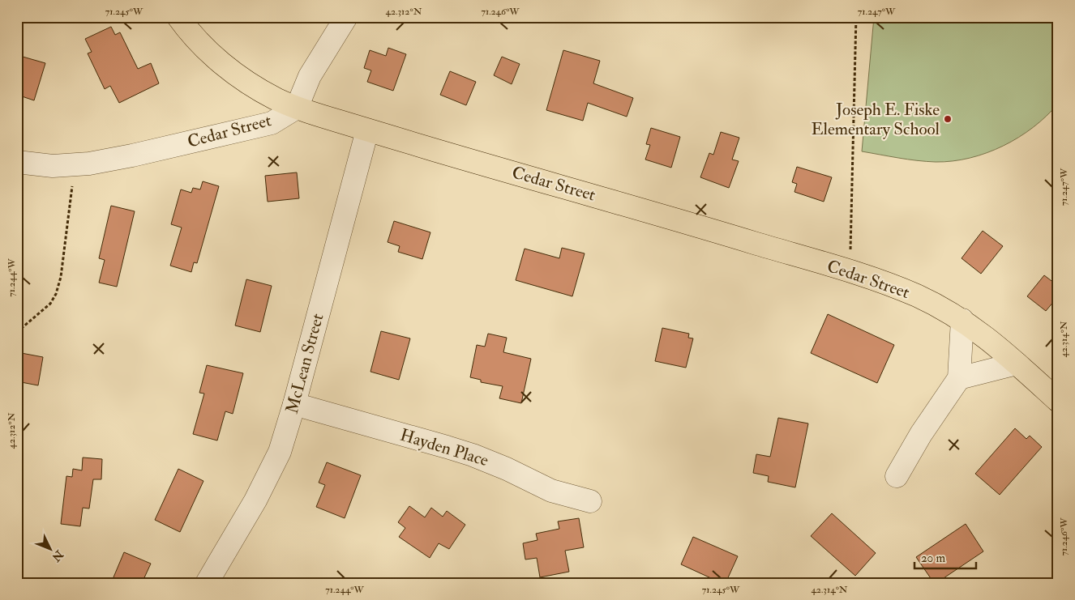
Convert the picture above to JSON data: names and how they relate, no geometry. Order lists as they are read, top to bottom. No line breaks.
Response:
{"streets":{"main road":["Cedar Street"],"street":["McLean Street","Hayden Place"]},"crossings":[["Cedar Street","McLean Street"],["McLean Street","Hayden Place"]],"places":["Joseph E. Fiske Elementary School"],"scale_bar":"20 m","north":"bottom right","coordinates":["71.245°W","42.312°N","71.246°W","71.247°W","71.244°W","42.314°N"]}
